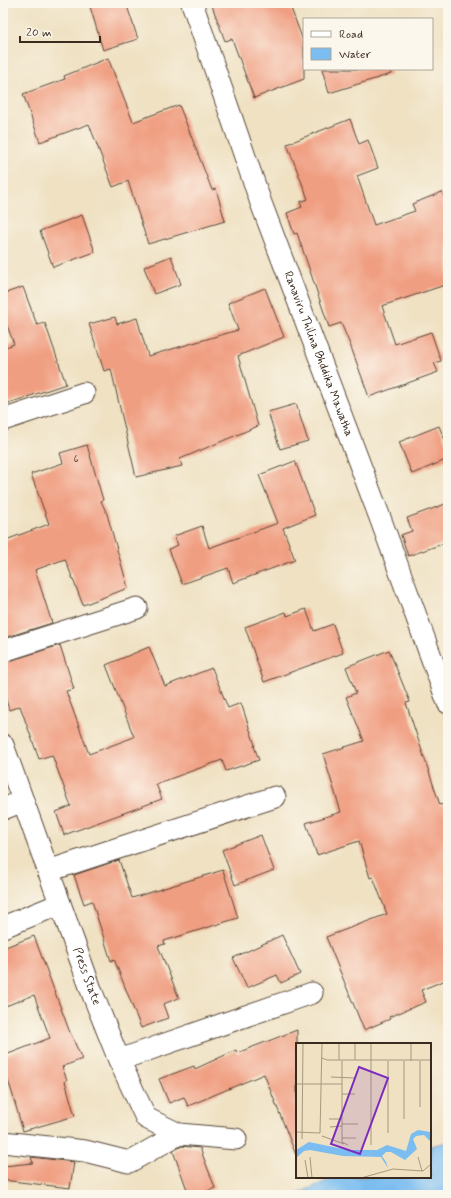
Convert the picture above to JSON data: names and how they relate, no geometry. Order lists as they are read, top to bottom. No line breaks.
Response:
{"streets":{"street":["Ranaviru Thilina Bhddika Mawatha","Press State"]},"house_numbers":["6"],"legend":["Road","Water"],"scale_bar":"20 m"}
